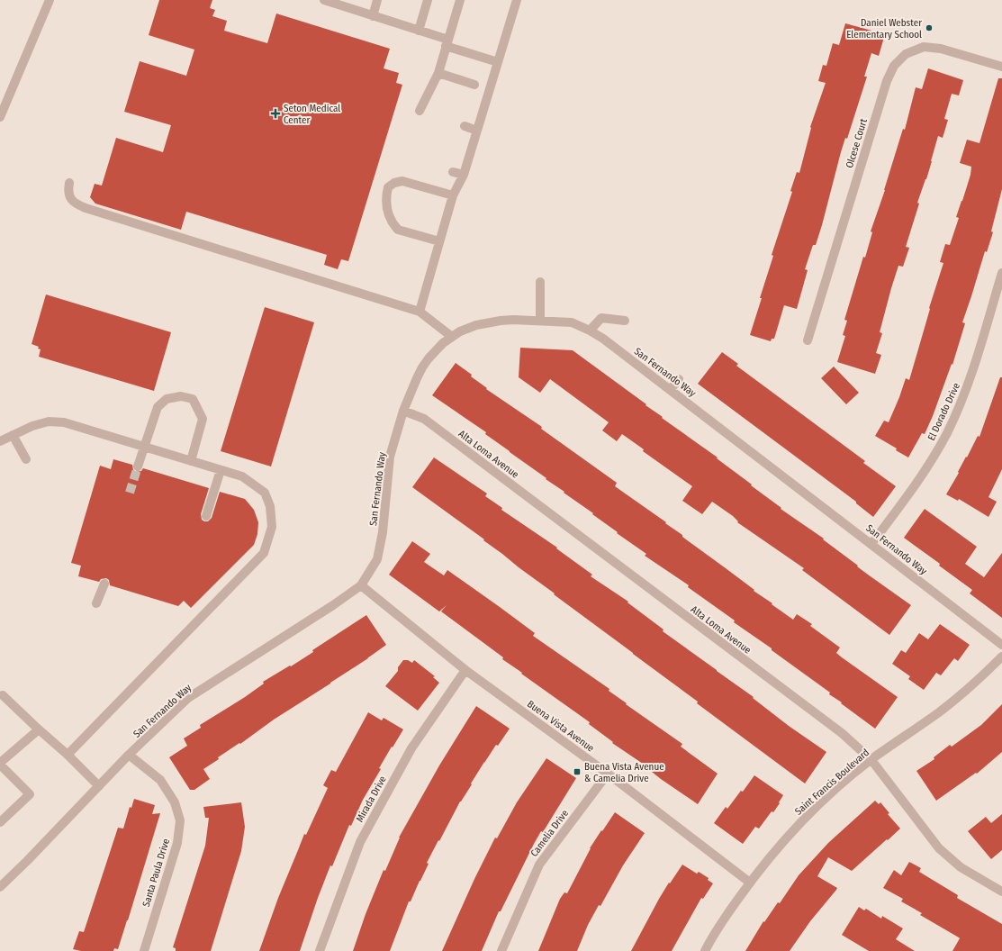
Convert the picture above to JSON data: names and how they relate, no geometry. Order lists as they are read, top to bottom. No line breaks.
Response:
{"streets":{"street":["Olcese Court","San Fernando Way","El Dorado Drive","Alta Loma Avenue","Buena Vista Avenue","Saint Francis Boulevard","Mirada Drive","Camelia Drive","Santa Paula Drive"]},"crossings":[["San Fernando Way","El Dorado Drive"],["San Fernando Way","Alta Loma Avenue"],["San Fernando Way","Buena Vista Avenue"],["San Fernando Way","Santa Paula Drive"],["Alta Loma Avenue","Saint Francis Boulevard"],["Buena Vista Avenue","Saint Francis Boulevard"],["Buena Vista Avenue","Mirada Drive"],["Buena Vista Avenue","Camelia Drive"]],"places":{"other":["Daniel Webster Elementary School"],"health":["Seton Medical Center"],"transit":["Buena Vista Avenue & Camelia Drive"]}}
